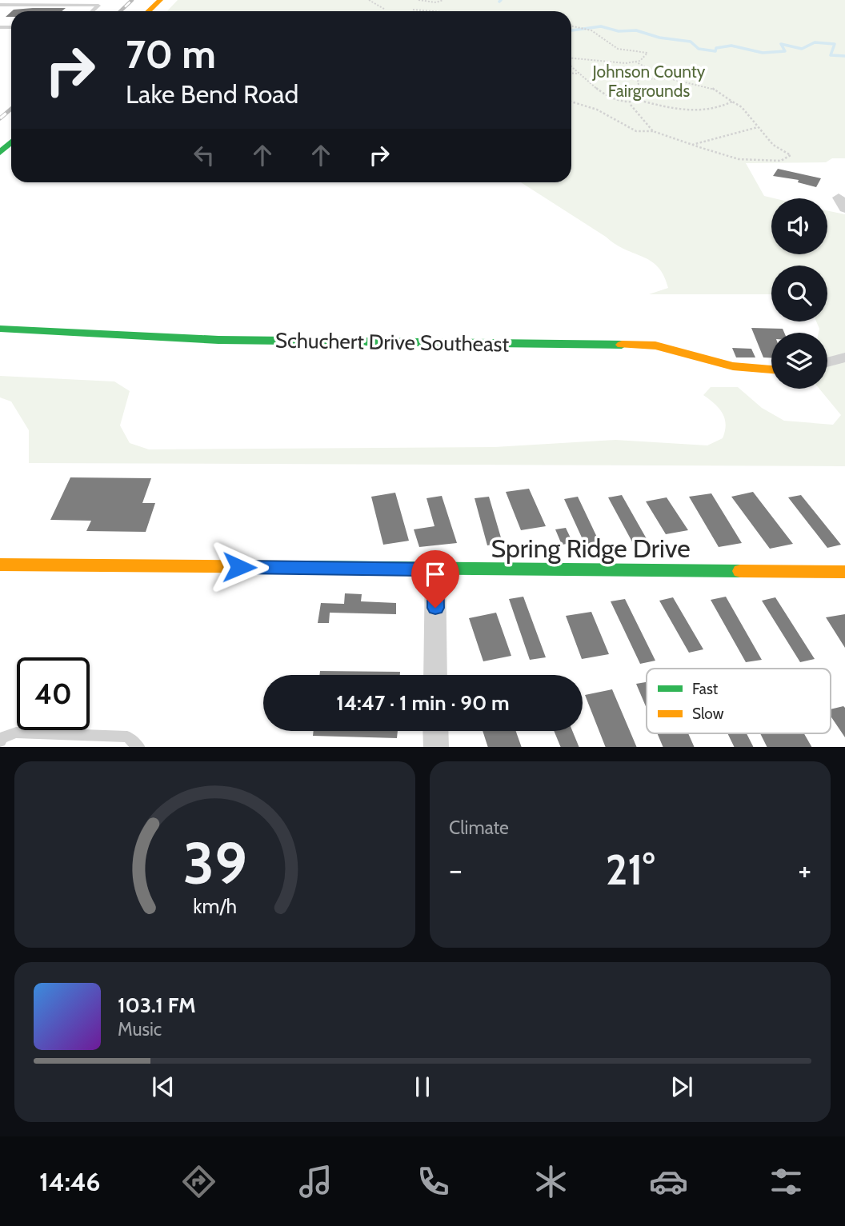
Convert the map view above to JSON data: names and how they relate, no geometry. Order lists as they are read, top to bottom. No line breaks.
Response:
{"streets":{"street":["Schuchert Drive Southeast","Spring Ridge Drive"]},"parks":["Johnson County Fairgrounds"],"legend":["Fast","Slow"],"page":{"turn":["70 m","Lake Bend Road"],"limit":"40","trip":"14:47 · 1 min · 90 m","tile":"Climate","heat":["−","21°","+"],"song":["103.1 FM","Music"],"tabs":"14:46","gauge":["39","km/h"]}}
